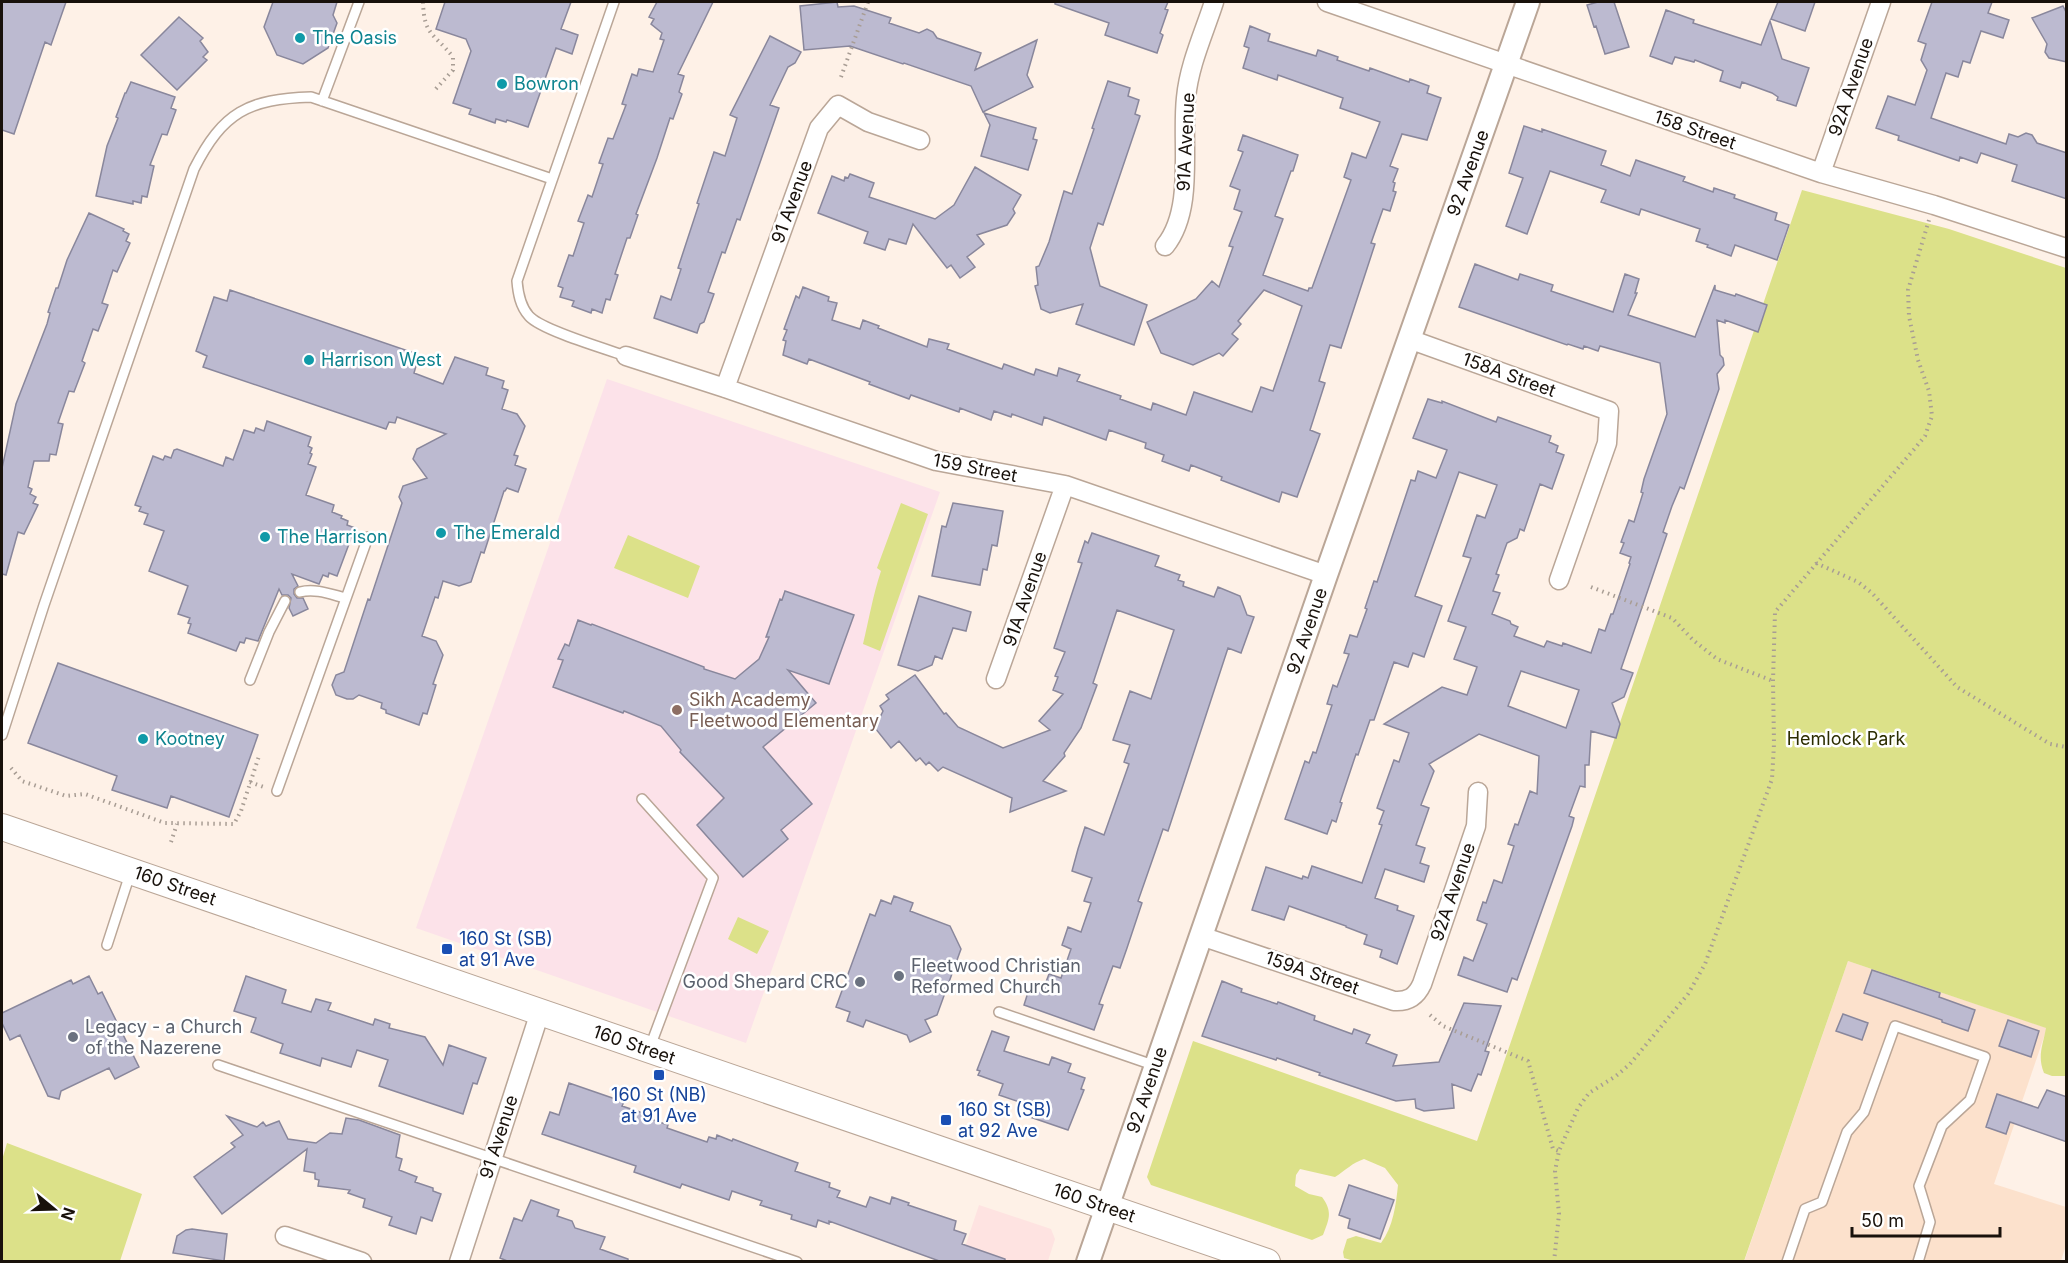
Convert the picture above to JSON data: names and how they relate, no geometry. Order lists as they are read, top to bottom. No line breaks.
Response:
{"streets":{"main road":["160 Street"],"street":["92A Avenue","158 Street","91A Avenue","92 Avenue","91 Avenue","158A Street","159 Street","159A Street"]},"crossings":[["92A Avenue","158 Street"],["92A Avenue","159A Street"],["158 Street","92 Avenue"],["91A Avenue","159 Street"],["92 Avenue","158A Street"],["92 Avenue","159 Street"],["92 Avenue","160 Street"],["92 Avenue","159A Street"],["91 Avenue","159 Street"],["91 Avenue","160 Street"]],"parks":["Hemlock Park"],"places":{"other":["The Oasis","Bowron","Harrison West","The Emerald","The Harrison","Sikh Academy Fleetwood Elementary","Kootney","Fleetwood Christian Reformed Church","Good Shepard CRC","Legacy - a Church of the Nazerene"],"transit":["160 St (SB) at 91 Ave","160 St (NB) at 91 Ave","160 St (SB) at 92 Ave"]},"scale_bar":"50 m","north":"right"}
